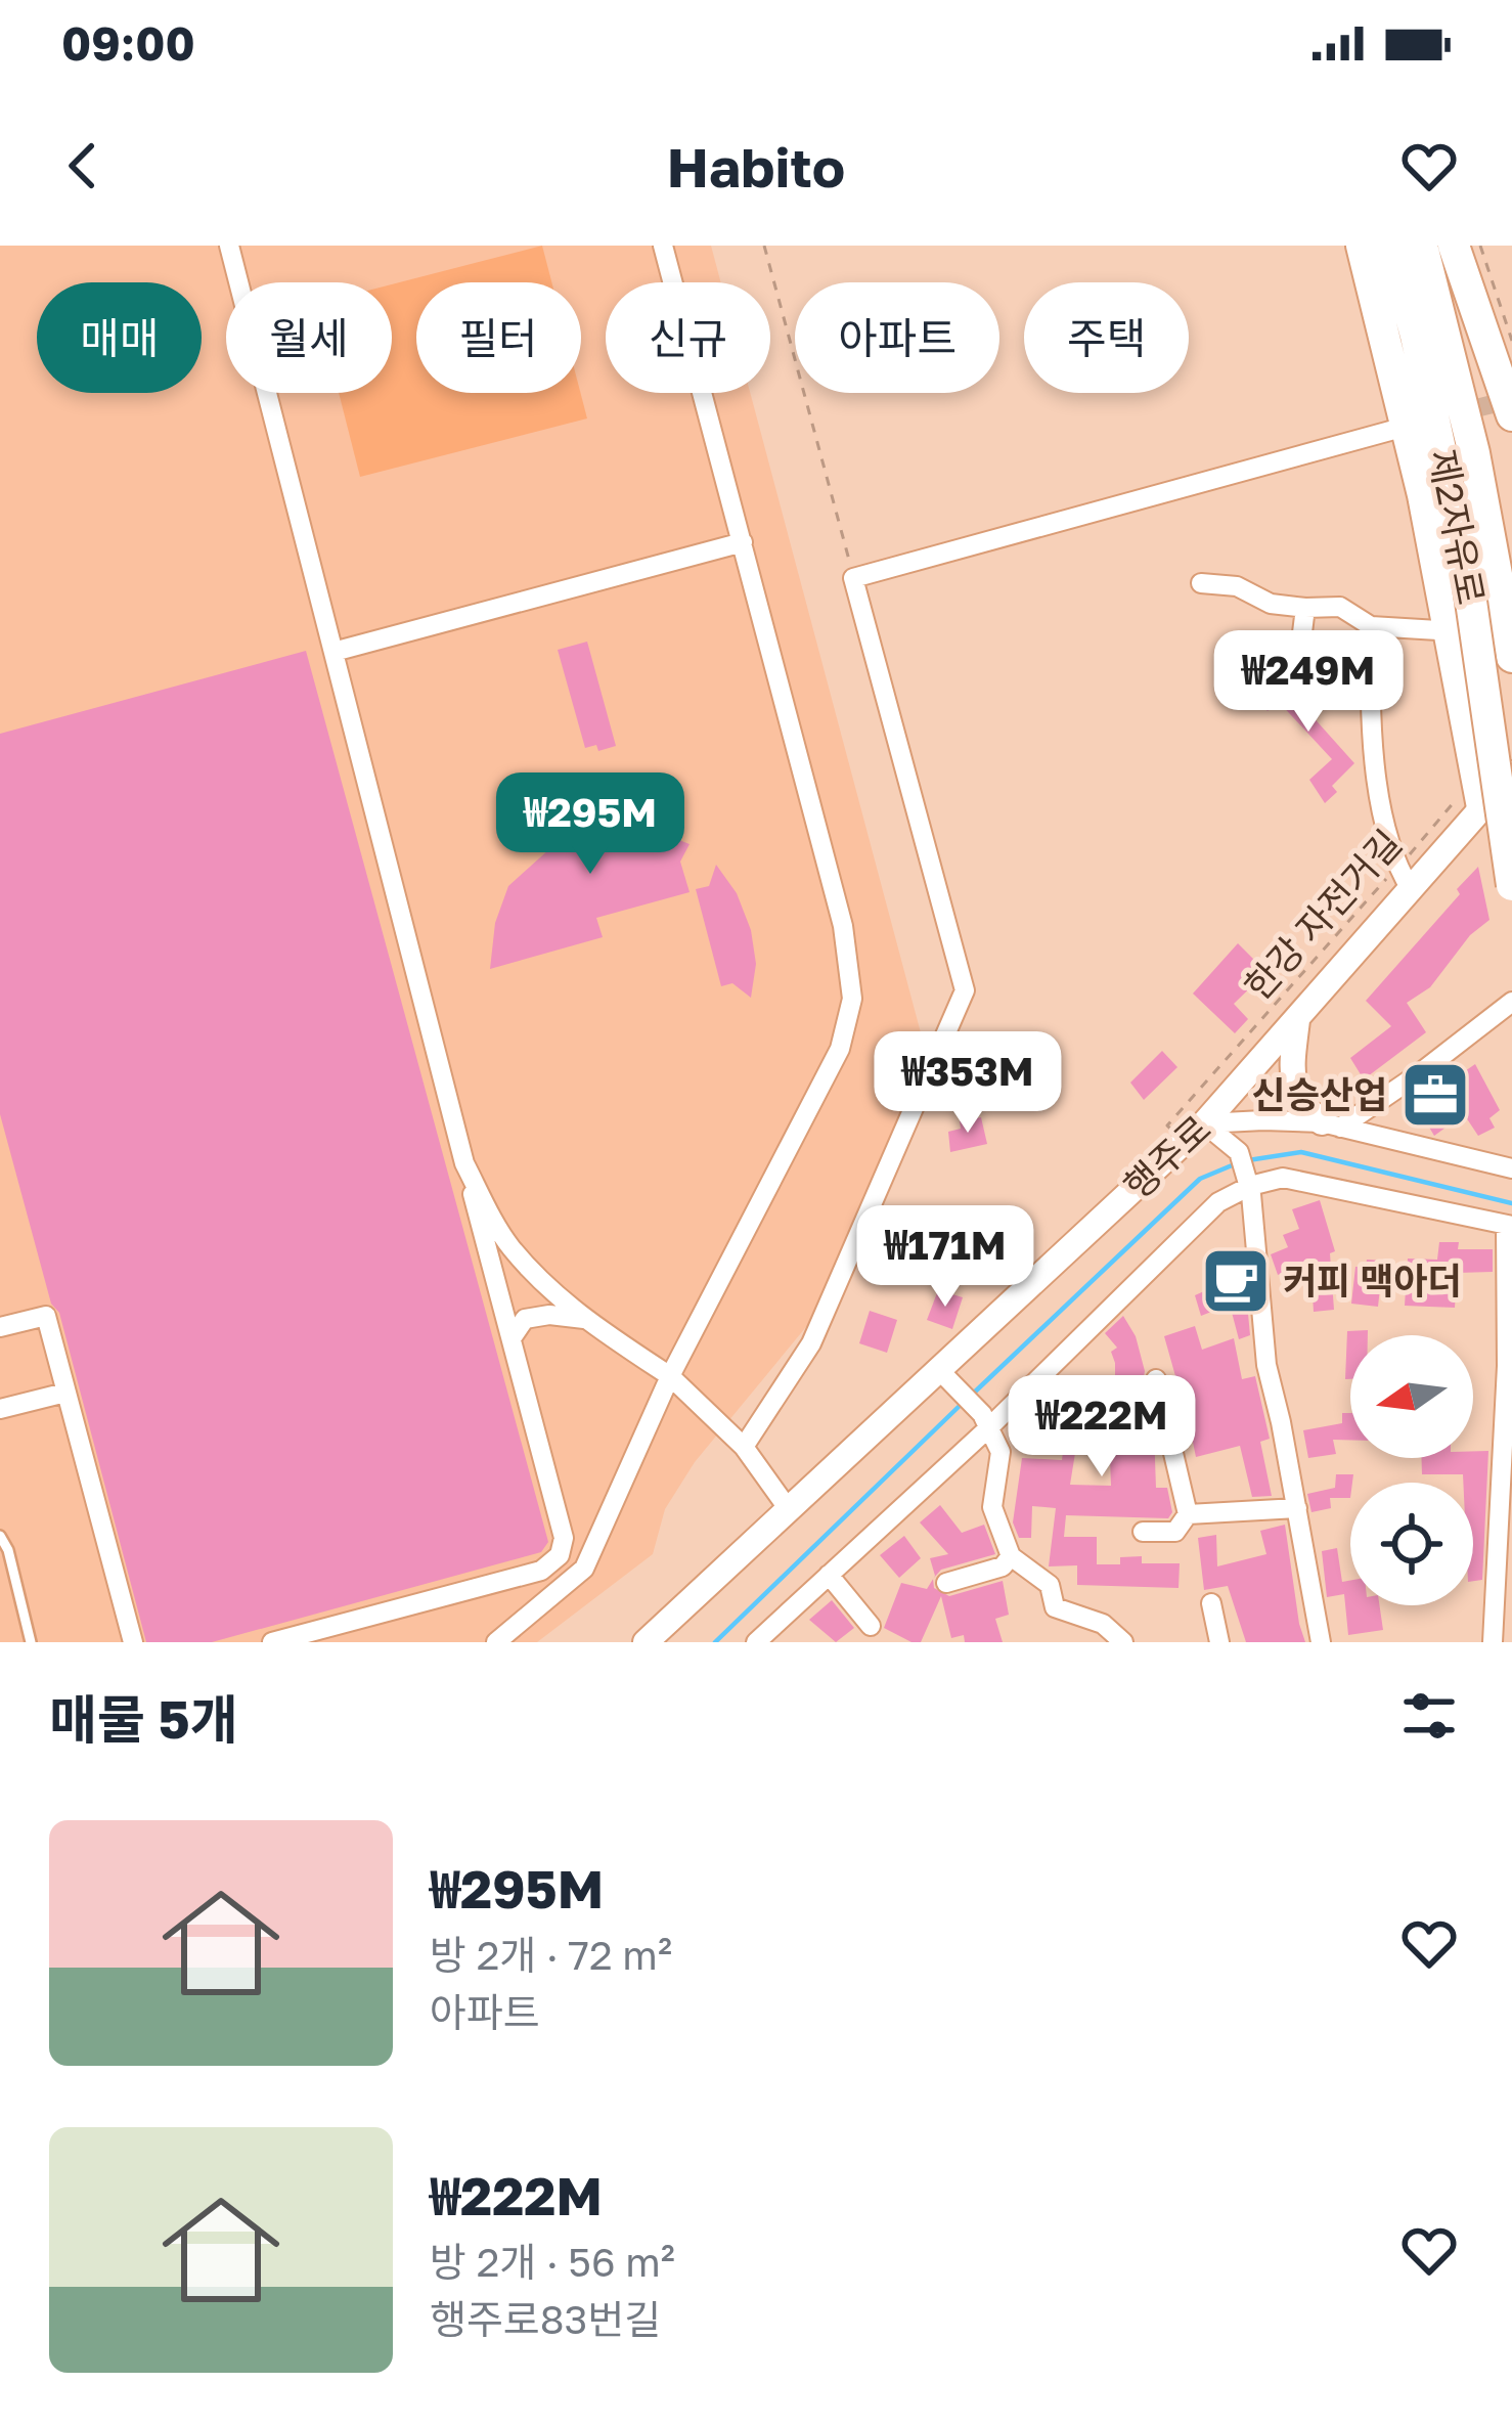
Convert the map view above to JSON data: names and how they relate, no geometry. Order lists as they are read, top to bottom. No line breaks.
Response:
{"streets":{"highway":["제2자유로"],"main road":["행주로"],"path":["한강 자전거길"]},"crossings":[["한강 자전거길","행주로"]],"places":{"office":["신승산업"],"cafe":["커피 맥아더"]},"north":"left","page":{"status":"09:00","header":"Habito","chip":["매매","월세","필터","신규","아파트","주택"],"price":["₩249M","₩295M","₩353M","₩171M","₩222M"],"heading":"매물 5개","list":[{"name":"₩295M","note":"방 2개 · 72 m² · 아파트"},{"name":"₩222M","note":"방 2개 · 56 m² · 행주로83번길"}]}}
